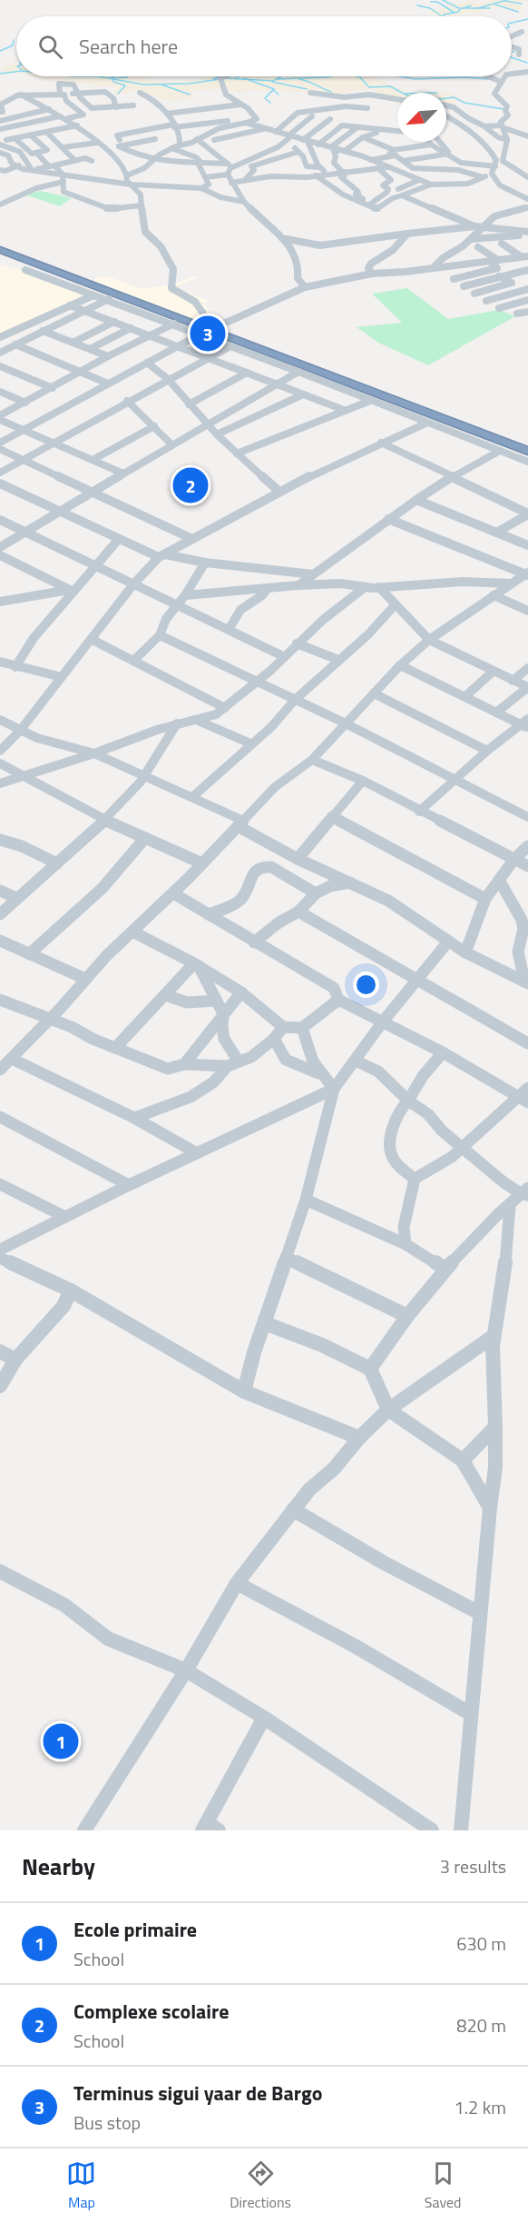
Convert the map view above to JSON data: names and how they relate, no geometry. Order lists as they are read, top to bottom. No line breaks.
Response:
{"north":"bottom left","page":{"search":"Search here","pins":["3","2","1"],"heading":["Nearby","3 results"],"list":[{"mark":"1","name":"Ecole primaire","note":"School","value":"630 m"},{"mark":"2","name":"Complexe scolaire","note":"School","value":"820 m"},{"mark":"3","name":"Terminus sigui yaar de Bargo","note":"Bus stop","value":"1.2 km"}],"nav":["Map","Directions","Saved"]}}
